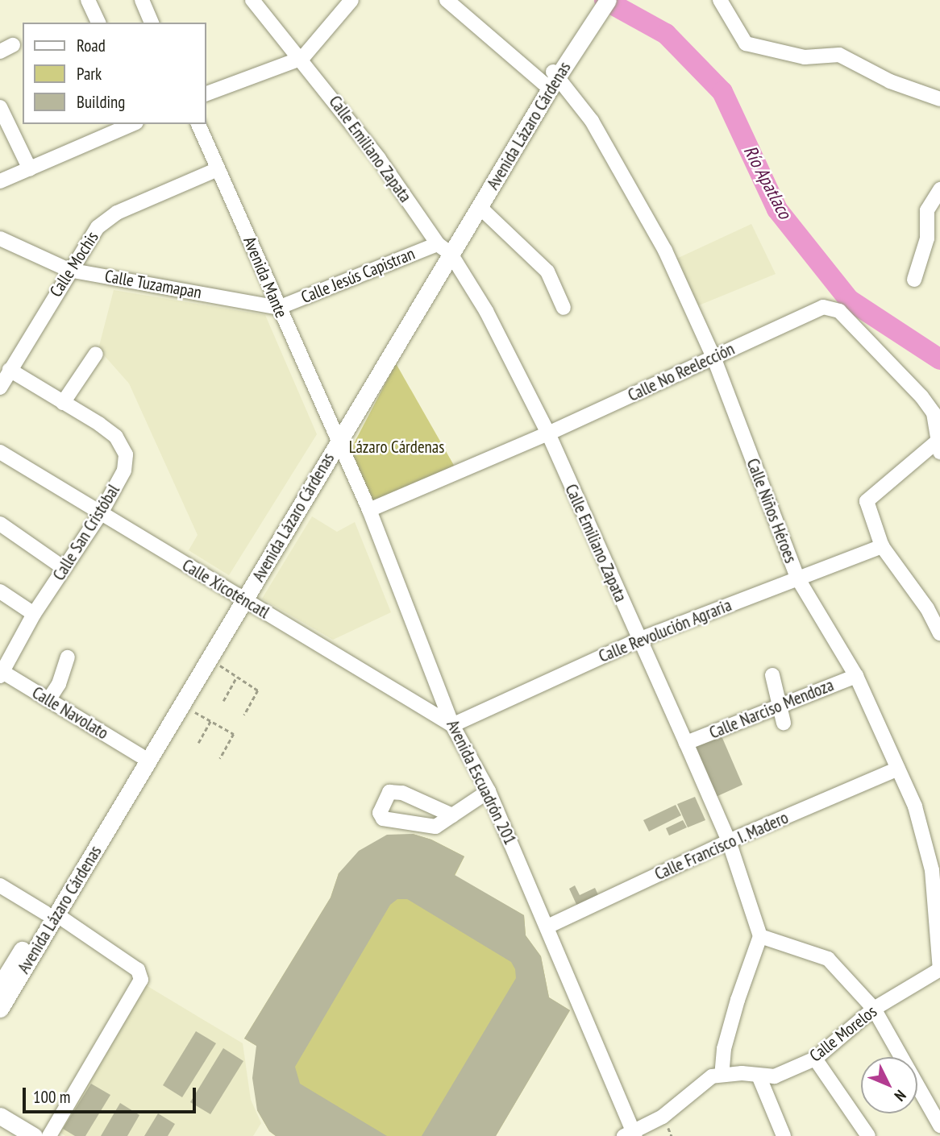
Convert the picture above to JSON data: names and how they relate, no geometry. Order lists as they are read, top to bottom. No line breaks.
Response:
{"streets":{"main road":["Avenida Lázaro Cárdenas"],"street":["Calle Emiliano Zapata","Calle Mochis","Calle Jesús Capistran","Avenida Mante","Calle Tuzamapan","Calle No Reelección","Calle Niños Héroes","Calle San Cristóbal","Calle Xicoténcatl","Calle Revolución Agraria","Calle Narciso Mendoza","Calle Navolato","Avenida Escuadrón 201","Calle Francisco I. Madero","Calle Morelos"]},"crossings":[["Avenida Lázaro Cárdenas","Calle Emiliano Zapata"],["Avenida Lázaro Cárdenas","Calle Jesús Capistran"],["Avenida Lázaro Cárdenas","Avenida Mante"],["Avenida Lázaro Cárdenas","Calle Niños Héroes"],["Avenida Lázaro Cárdenas","Calle Xicoténcatl"],["Avenida Lázaro Cárdenas","Calle Navolato"],["Avenida Lázaro Cárdenas","Avenida Escuadrón 201"],["Calle Emiliano Zapata","Calle Jesús Capistran"],["Calle Emiliano Zapata","Calle No Reelección"],["Calle Emiliano Zapata","Calle Revolución Agraria"],["Calle Emiliano Zapata","Calle Narciso Mendoza"],["Calle Emiliano Zapata","Calle Francisco I. Madero"],["Calle Mochis","Avenida Mante"],["Calle Mochis","Calle Tuzamapan"],["Calle Mochis","Calle San Cristóbal"],["Calle Jesús Capistran","Avenida Mante"],["Calle Jesús Capistran","Calle Tuzamapan"],["Avenida Mante","Calle Tuzamapan"],["Avenida Mante","Avenida Escuadrón 201"],["Calle No Reelección","Calle Niños Héroes"],["Calle No Reelección","Calle Revolución Agraria"],["Calle No Reelección","Avenida Escuadrón 201"],["Calle Niños Héroes","Calle Revolución Agraria"],["Calle Niños Héroes","Calle Narciso Mendoza"],["Calle Niños Héroes","Calle Francisco I. Madero"],["Calle Niños Héroes","Calle Morelos"],["Calle San Cristóbal","Calle Xicoténcatl"],["Calle San Cristóbal","Calle Navolato"],["Calle Xicoténcatl","Calle Revolución Agraria"],["Calle Xicoténcatl","Avenida Escuadrón 201"],["Calle Revolución Agraria","Avenida Escuadrón 201"],["Avenida Escuadrón 201","Calle Francisco I. Madero"]],"water":["Río Apatlaco"],"parks":["Lázaro Cárdenas"],"legend":["Road","Park","Building"],"scale_bar":"100 m","north":"bottom right"}
